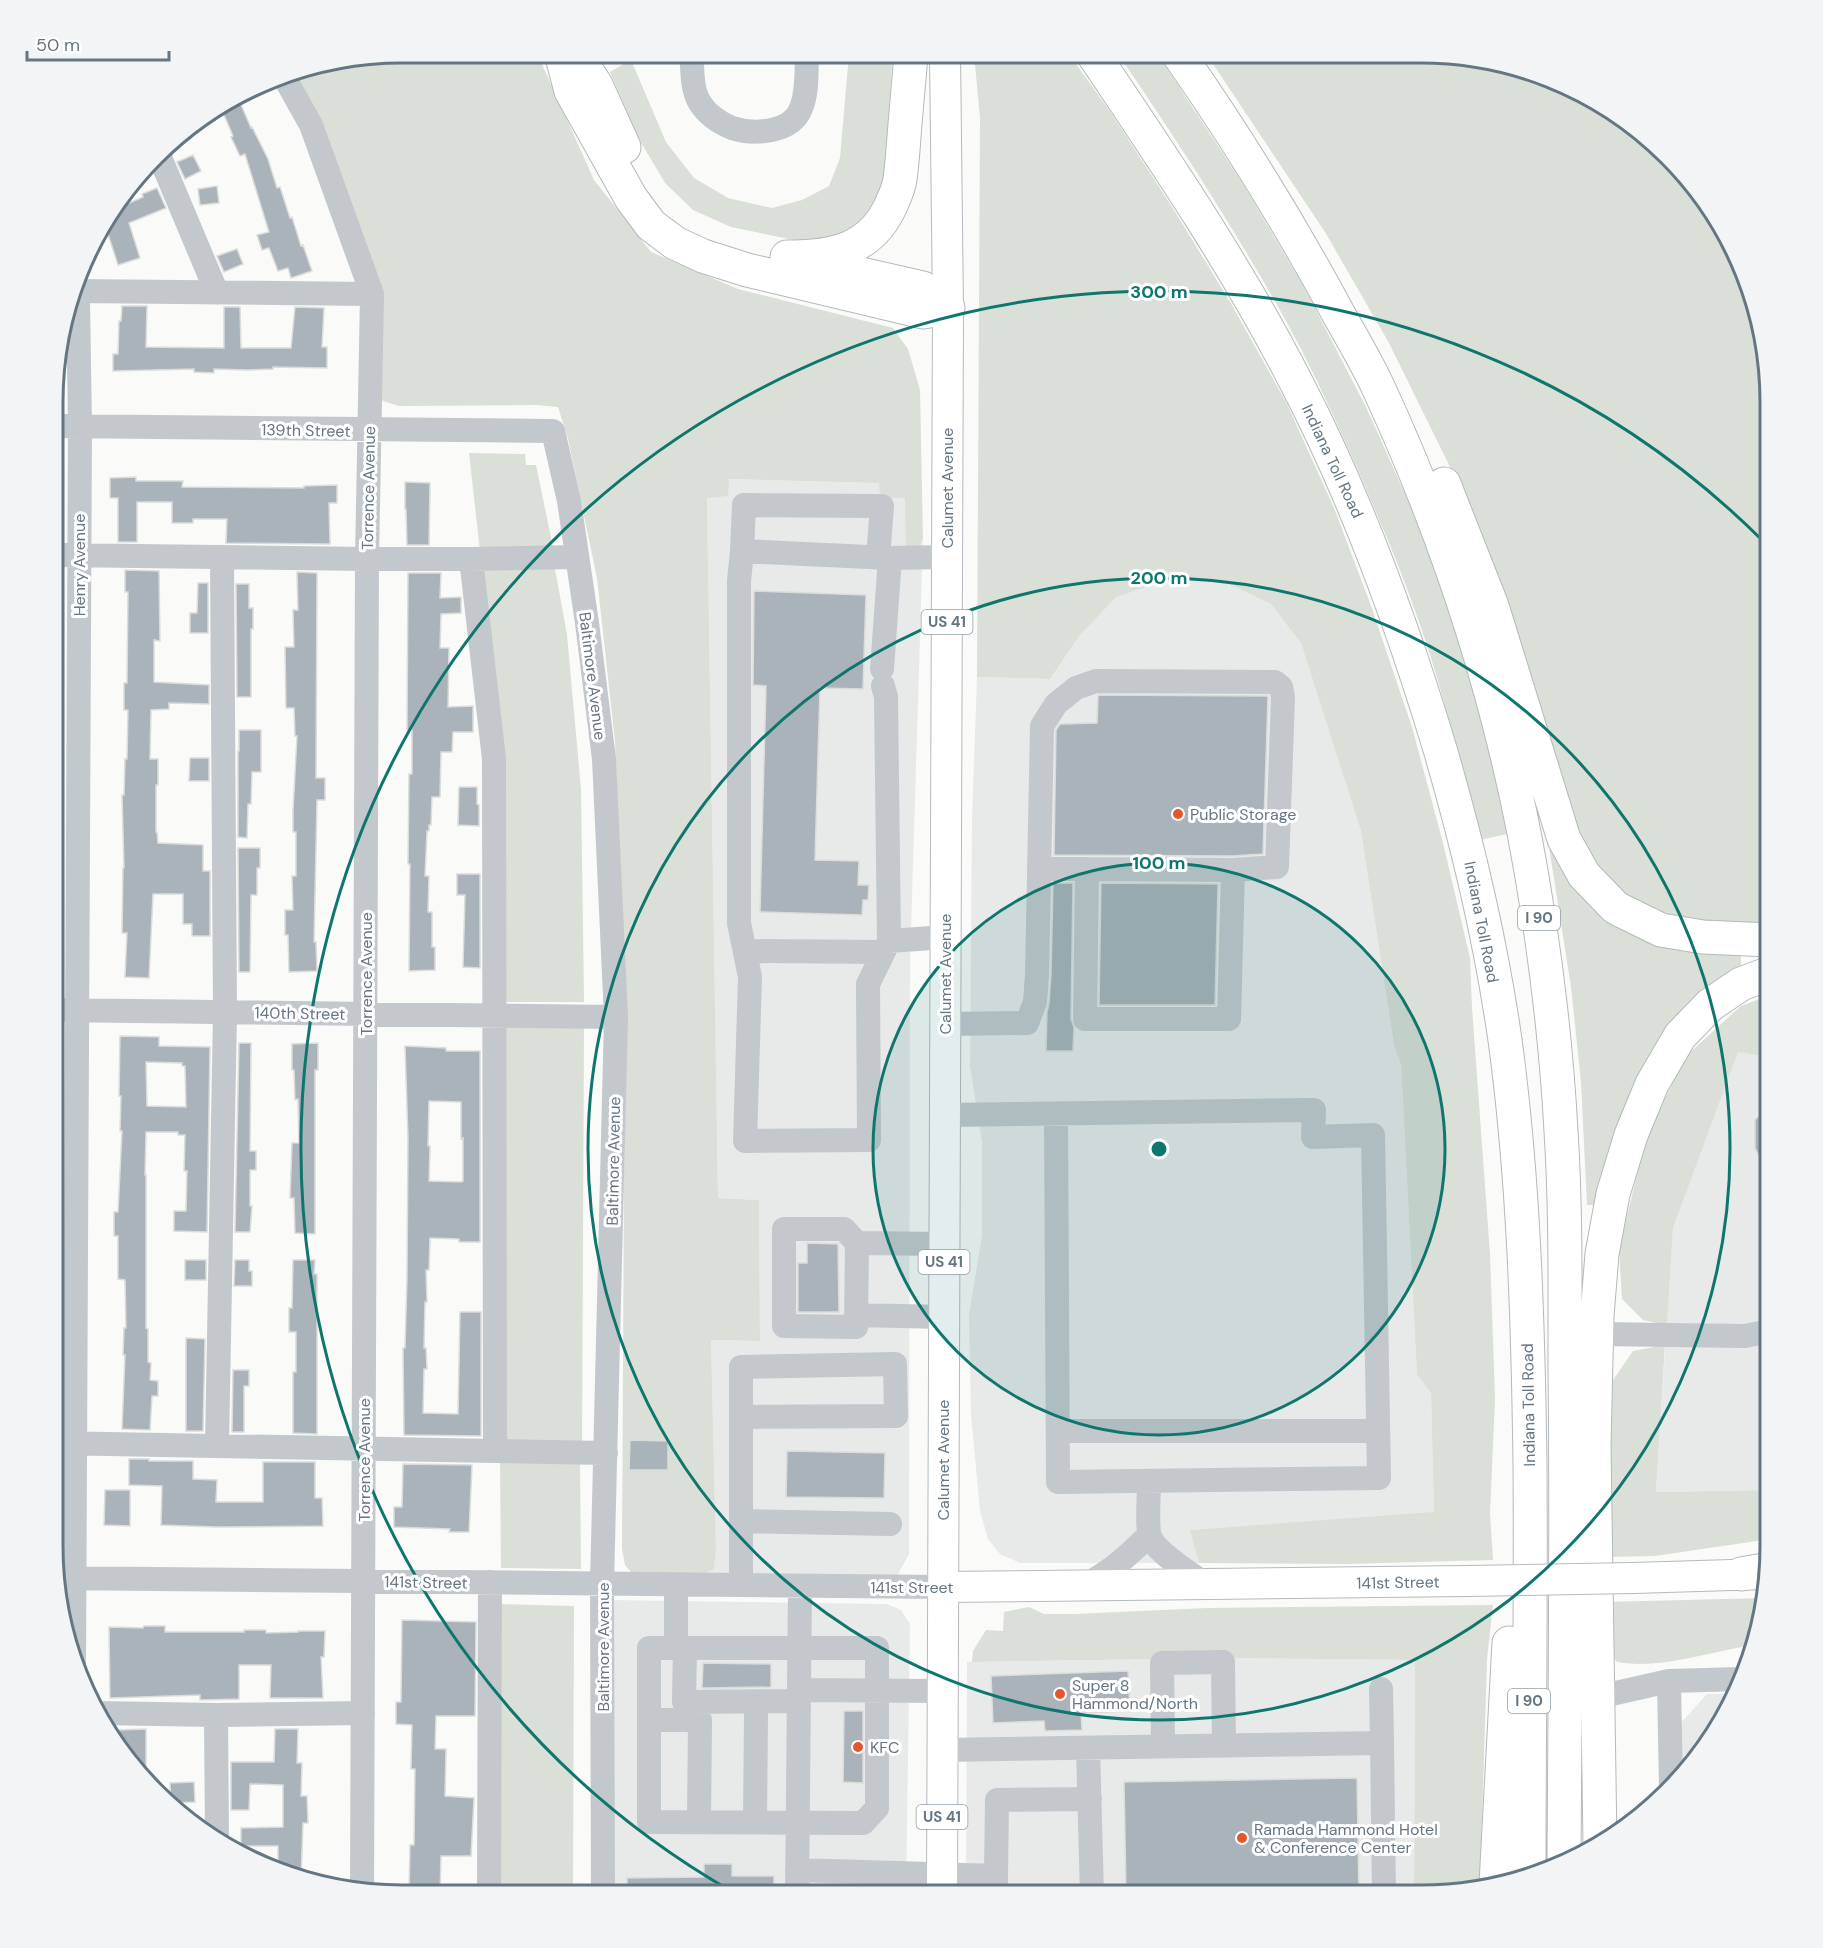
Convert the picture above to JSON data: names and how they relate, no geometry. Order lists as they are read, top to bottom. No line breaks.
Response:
{"streets":{"highway":["Indiana Toll Road","I 90"],"main road":["Calumet Avenue","US 41","141st Street"],"street":["139th Street","Torrence Avenue","Henry Avenue","Baltimore Avenue","140th Street"]},"crossings":[["139th Street","Torrence Avenue"],["139th Street","Henry Avenue"],["139th Street","Baltimore Avenue"],["Torrence Avenue","140th Street"],["Torrence Avenue","141st Street"],["Calumet Avenue","141st Street"],["Henry Avenue","140th Street"],["Henry Avenue","141st Street"],["Baltimore Avenue","140th Street"],["Baltimore Avenue","141st Street"]],"places":["Public Storage","Super 8 Hammond/North","KFC","Ramada Hammond Hotel & Conference Center"],"scale_bar":"50 m","rings":["300 m","200 m","100 m"]}
